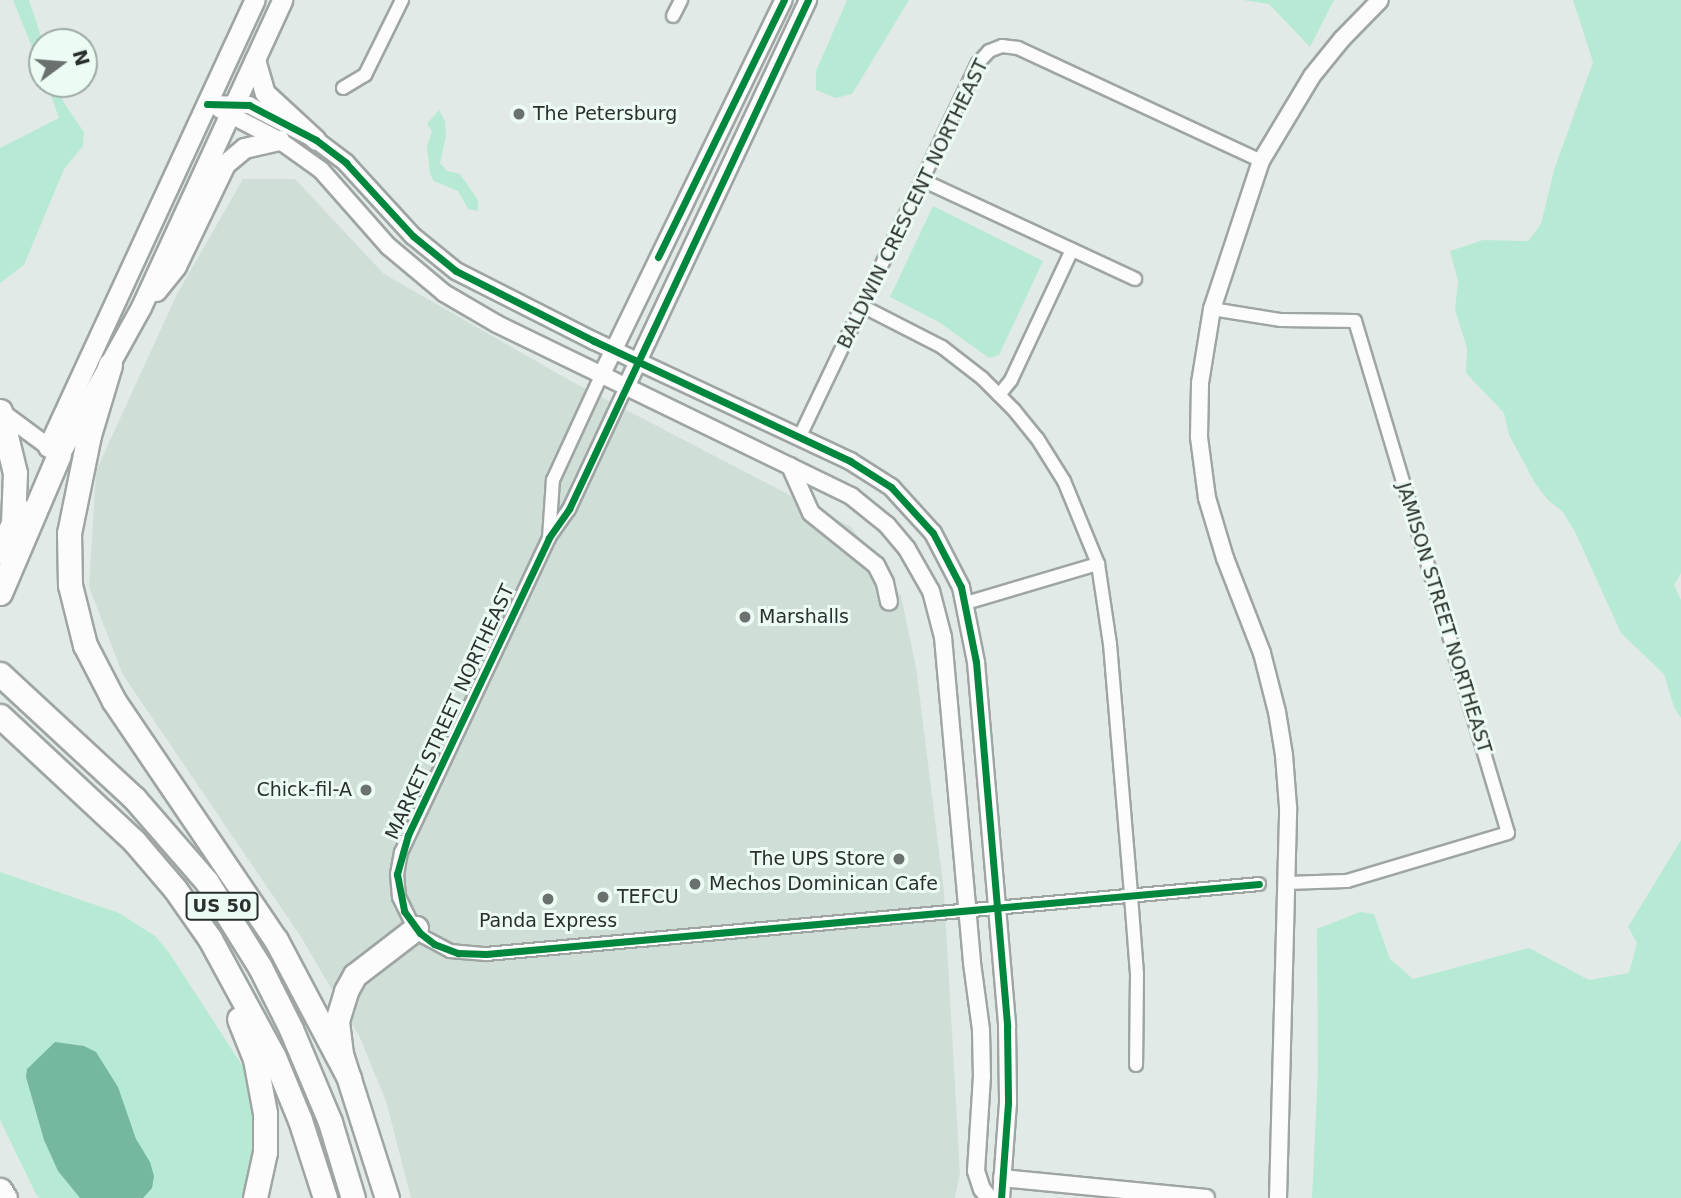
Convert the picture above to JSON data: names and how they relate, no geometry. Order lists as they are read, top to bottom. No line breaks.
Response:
{"streets":{"highway":["US 50"],"street":["BALDWIN CRESCENT NORTHEAST","JAMISON STREET NORTHEAST","MARKET STREET NORTHEAST"]},"places":["The Petersburg","Marshalls","Chick-fil-A","The UPS Store","Mechos Dominican Cafe","TEFCU","Panda Express"],"north":"right"}
